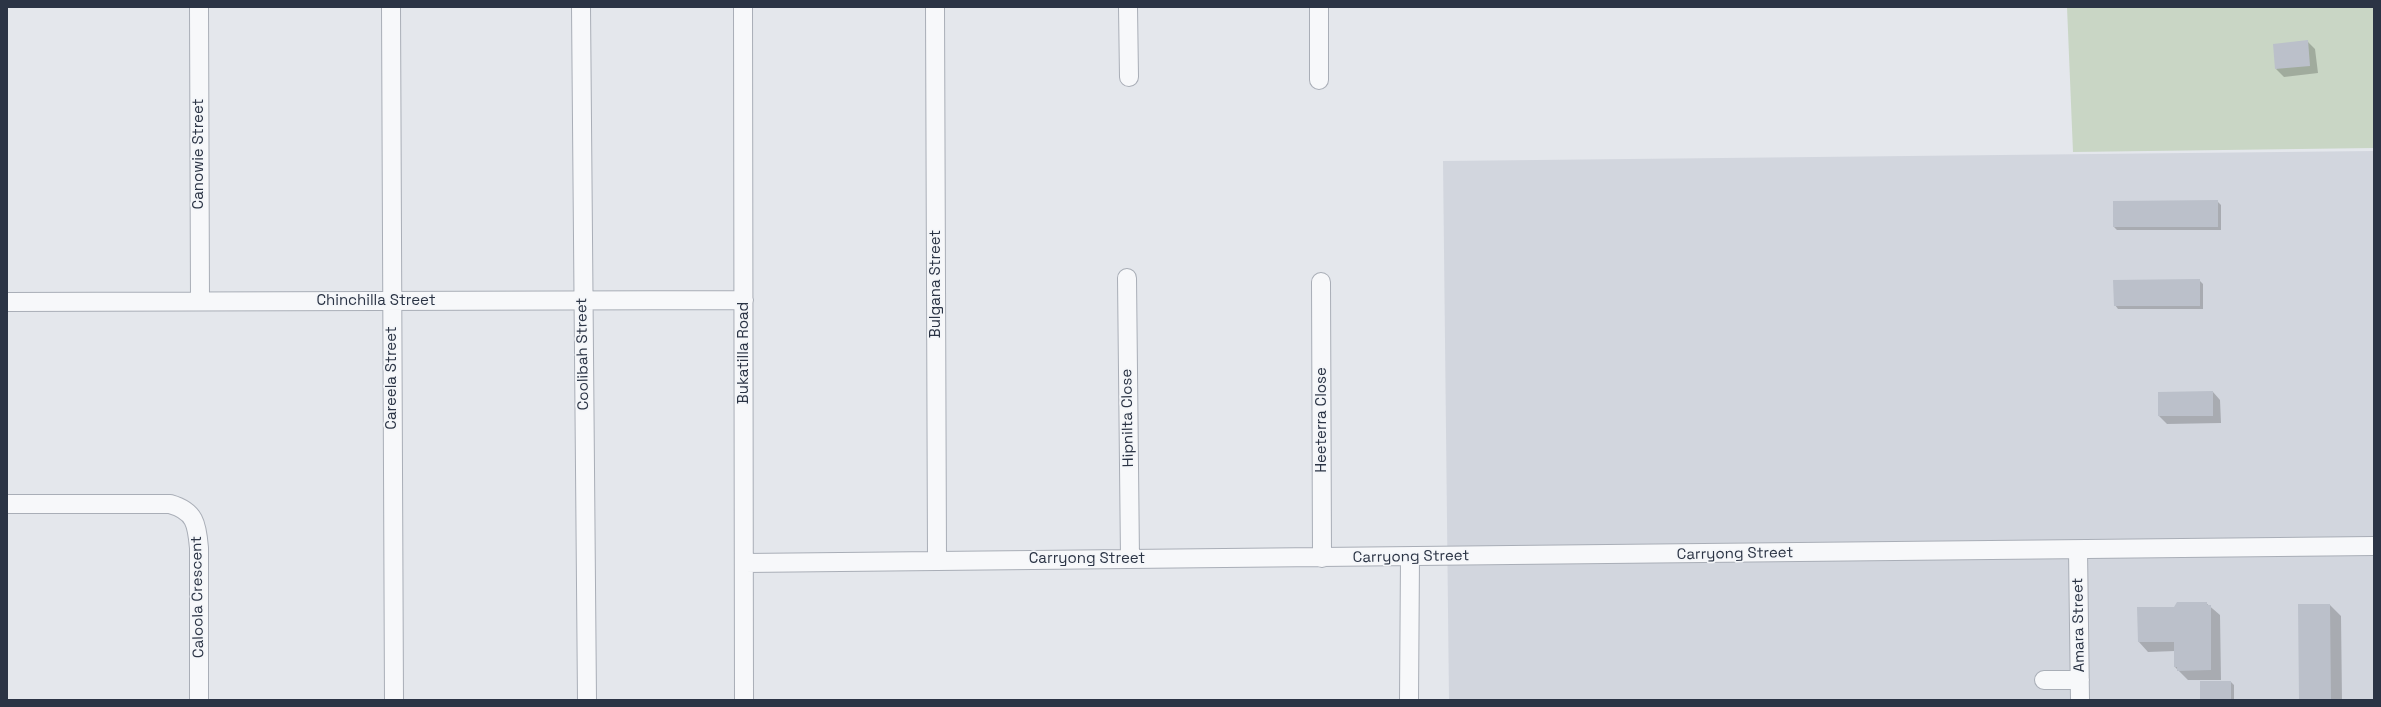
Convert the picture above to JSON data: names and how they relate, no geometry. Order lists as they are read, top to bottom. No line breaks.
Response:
{"streets":{"street":["Canowie Street","Bulgana Street","Chinchilla Street","Bukatilla Road","Coolibah Street","Careela Street","Hipnilta Close","Heeterra Close","Carryong Street","Caloola Crescent","Amara Street"]},"crossings":[["Canowie Street","Chinchilla Street"],["Bulgana Street","Carryong Street"],["Chinchilla Street","Bukatilla Road"],["Chinchilla Street","Coolibah Street"],["Chinchilla Street","Careela Street"],["Bukatilla Road","Carryong Street"],["Hipnilta Close","Carryong Street"],["Heeterra Close","Carryong Street"],["Carryong Street","Amara Street"]]}
